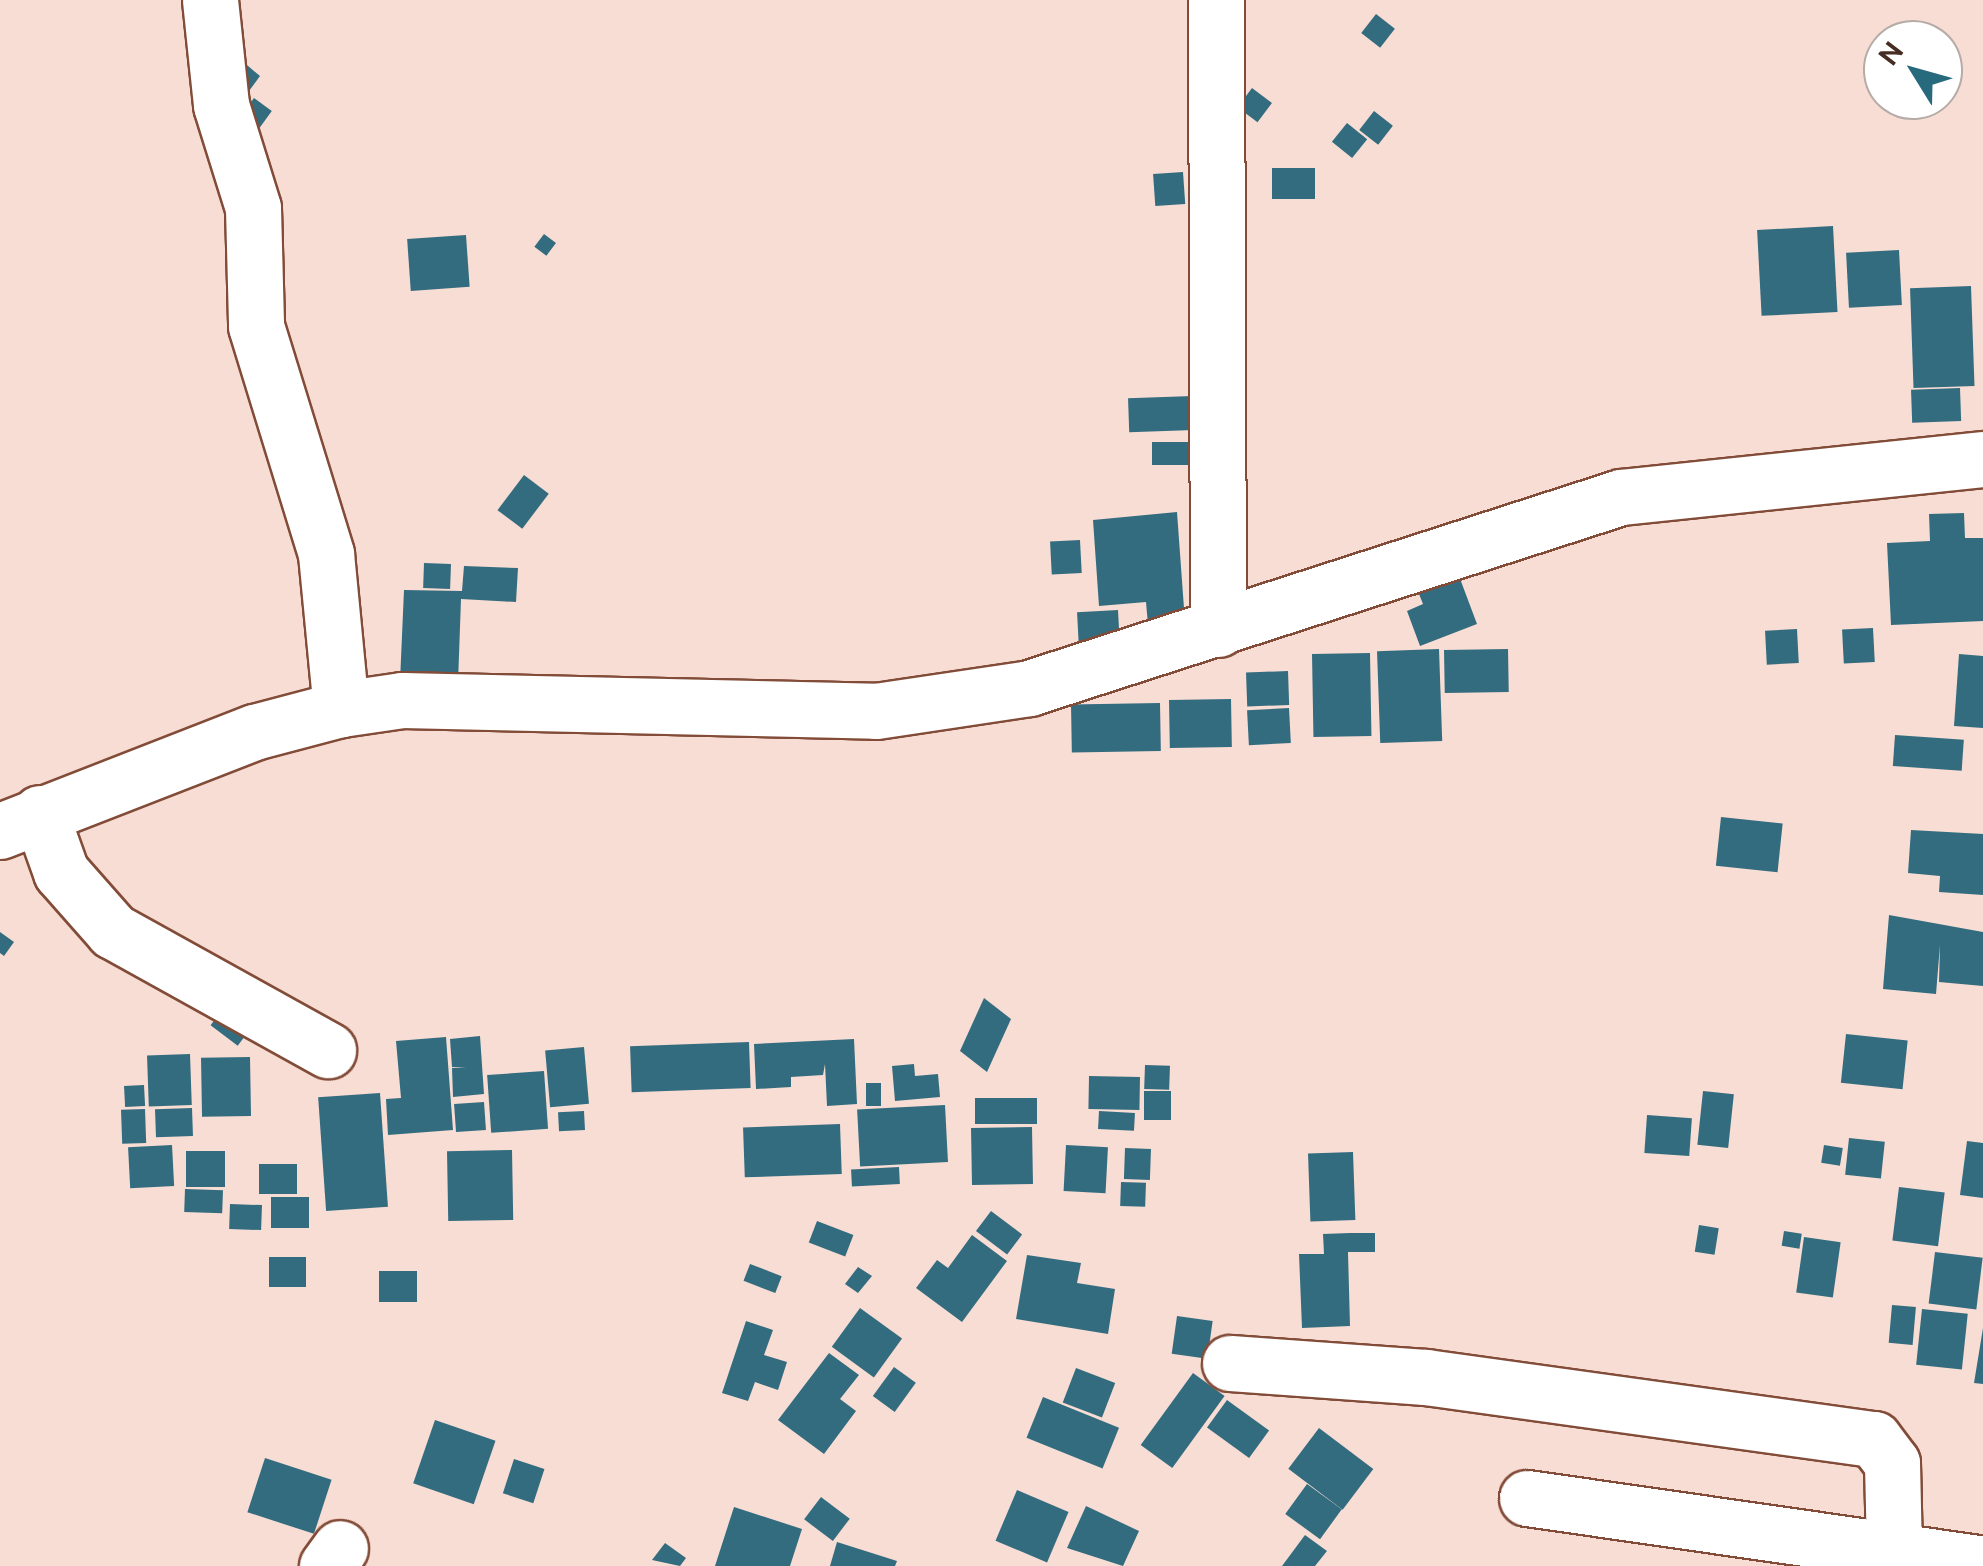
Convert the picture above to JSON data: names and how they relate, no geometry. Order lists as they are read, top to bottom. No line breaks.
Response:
{"north":"top left"}
